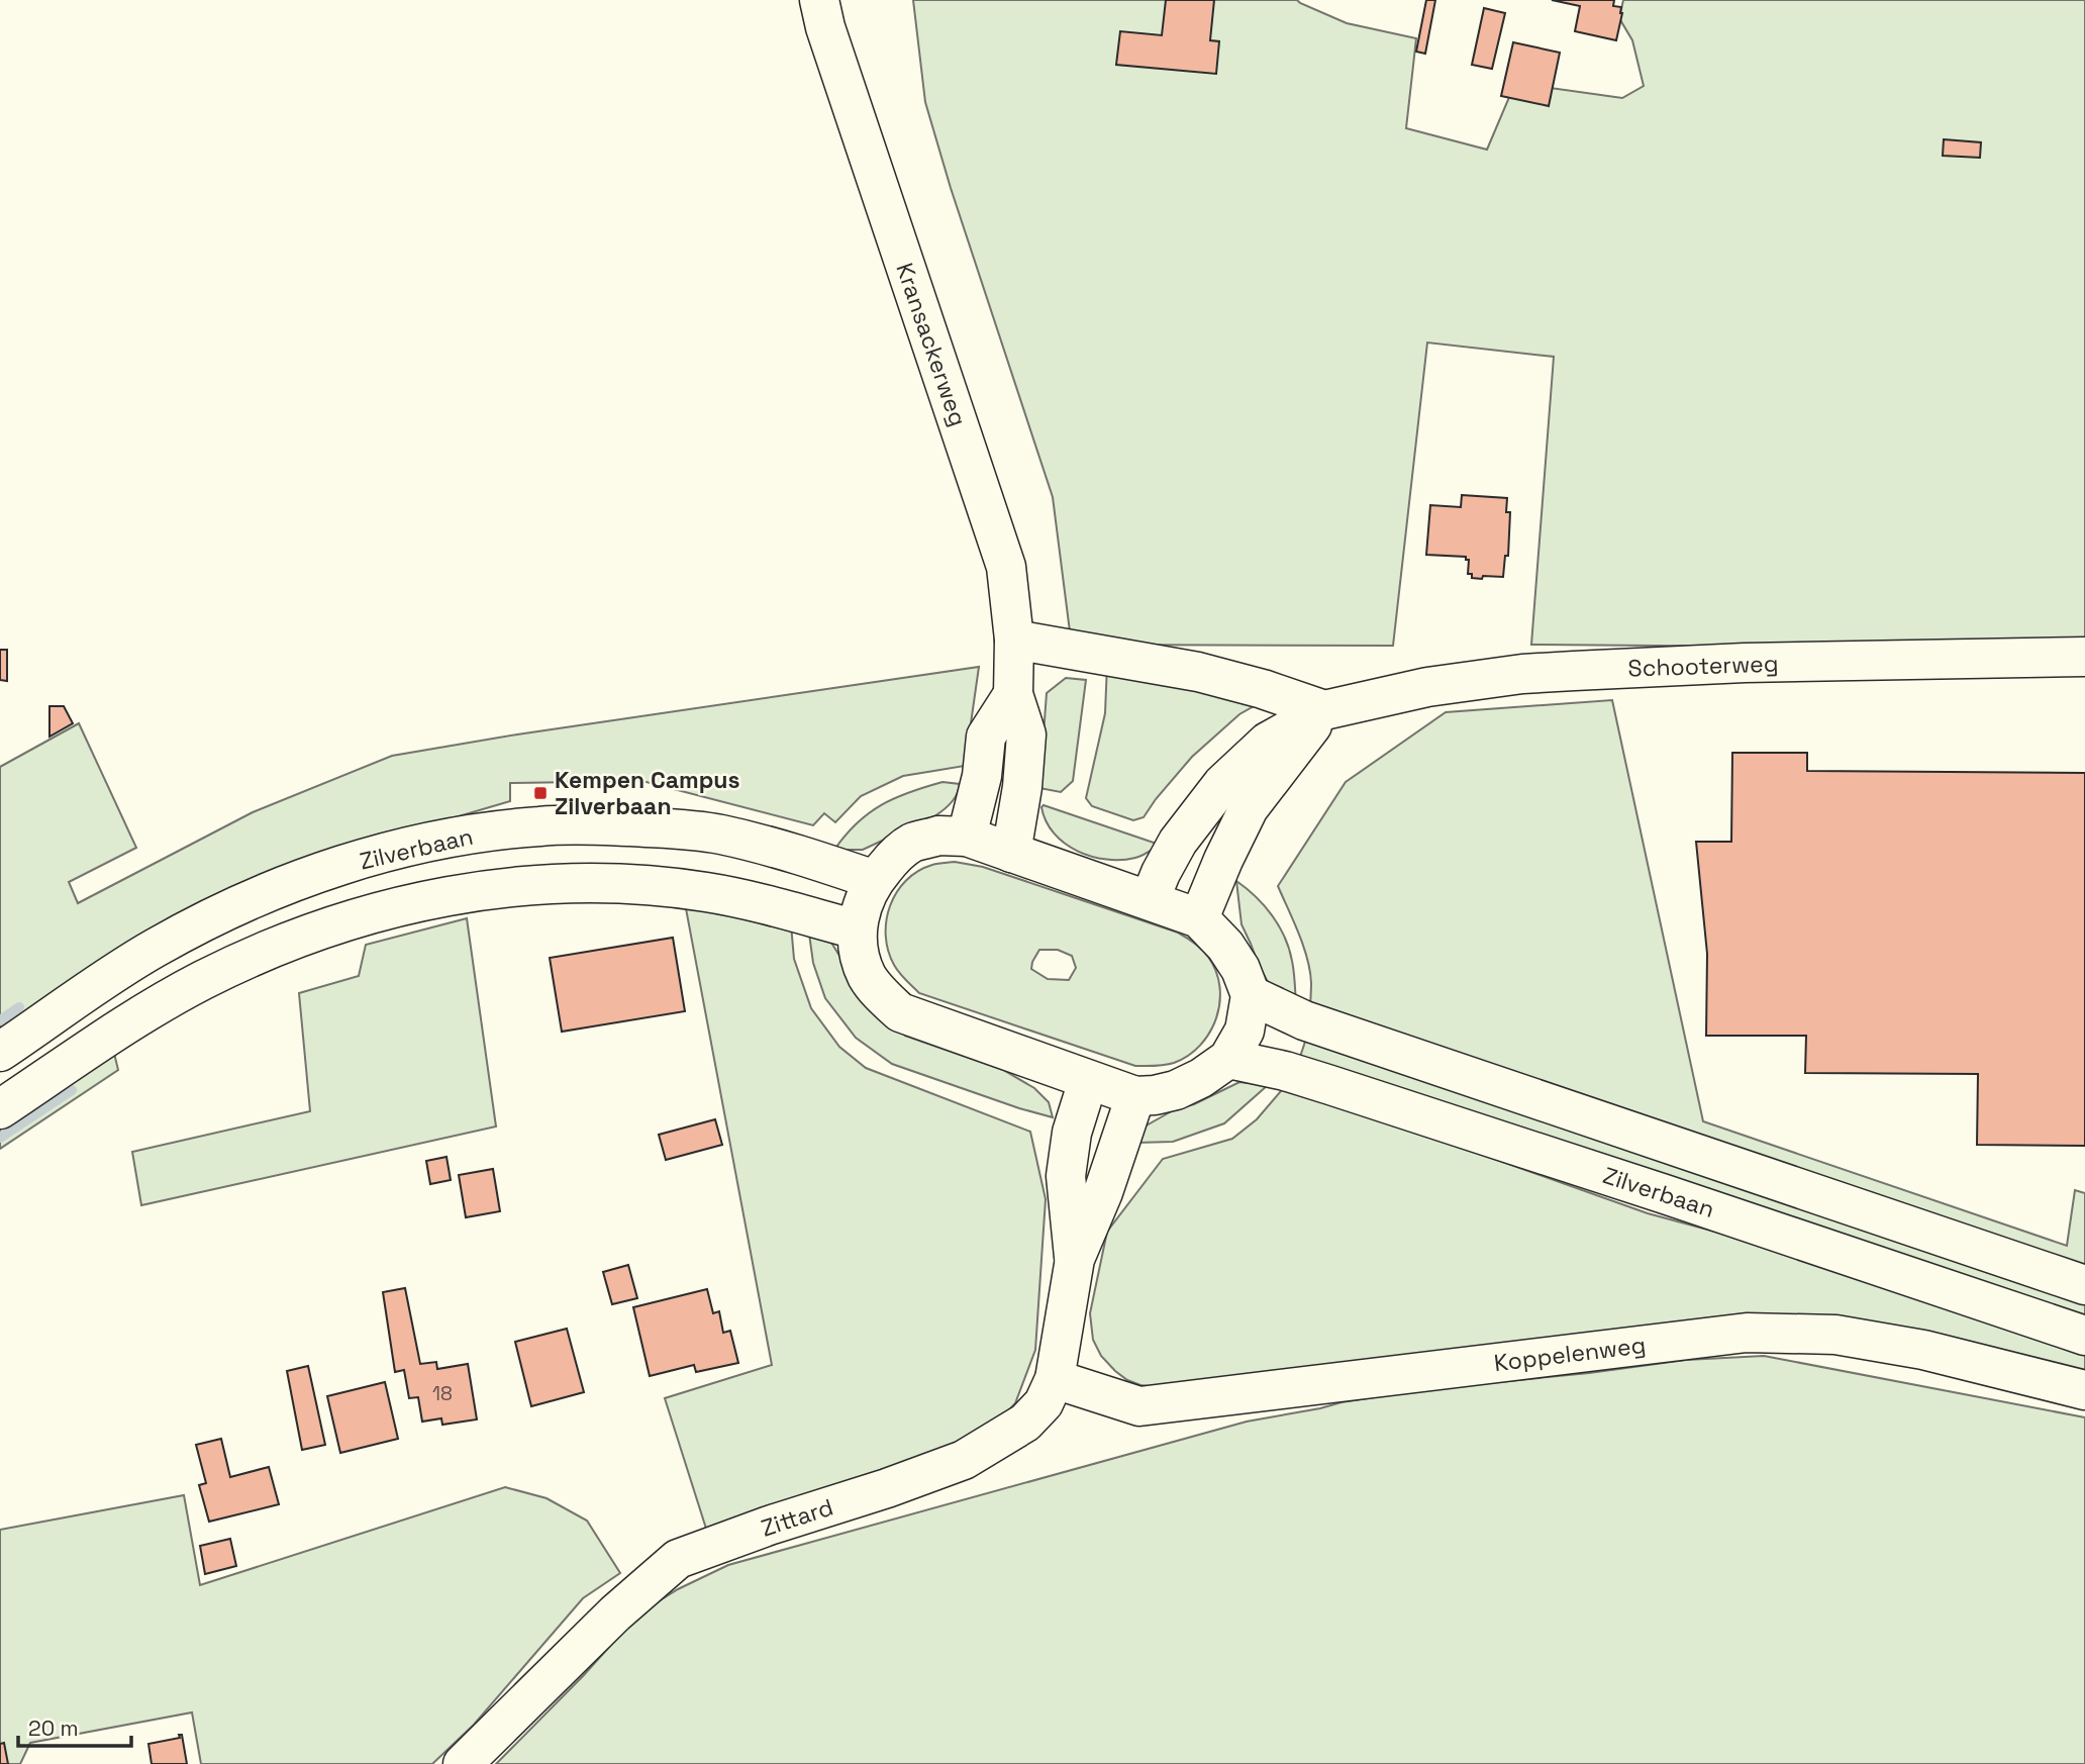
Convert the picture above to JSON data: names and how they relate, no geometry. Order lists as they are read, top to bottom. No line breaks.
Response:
{"streets":{"main road":["Kransackerweg","Schooterweg","Zilverbaan","Koppelenweg","Zittard"]},"crossings":[["Koppelenweg","Zittard"]],"places":{"transit":["Kempen Campus Zilverbaan"]},"house_numbers":["18"],"scale_bar":"20 m"}
